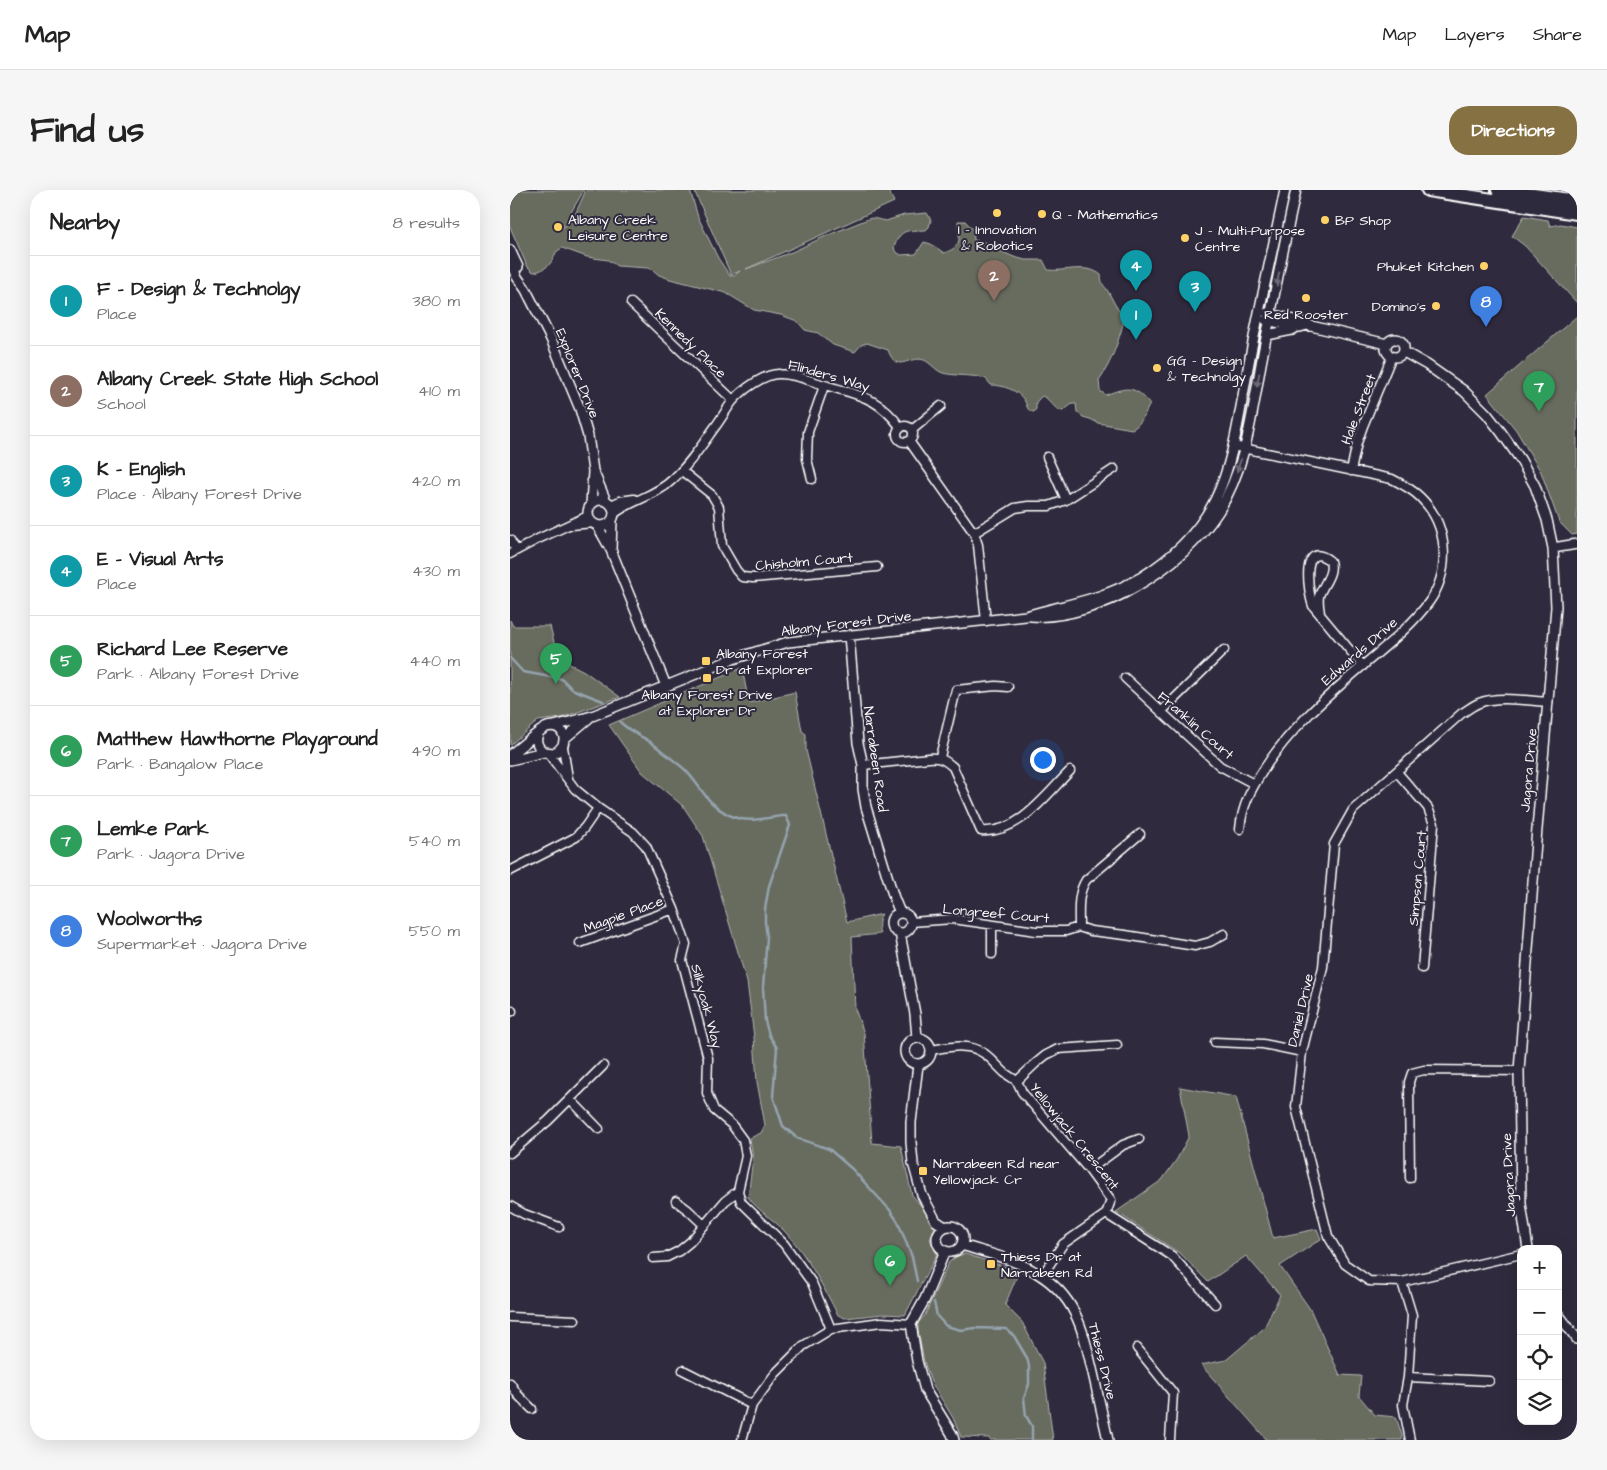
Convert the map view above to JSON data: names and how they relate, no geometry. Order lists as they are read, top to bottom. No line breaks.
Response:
{"streets":{"street":["Kennedy Place","Explorer Drive","Flinders Way","Hale Street","Chisholm Court","Albany Forest Drive","Edwards Drive","Franklin Court","Narrabeen Road","Jagora Drive","Simpson Court","Longreef Court","Magpie Place","Silkyoak Way","Daniel Drive","Yellowjack Crescent","Thiess Drive"]},"crossings":[["Kennedy Place","Flinders Way"],["Explorer Drive","Flinders Way"],["Flinders Way","Chisholm Court"],["Hale Street","Edwards Drive"],["Hale Street","Jagora Drive"],["Albany Forest Drive","Edwards Drive"],["Albany Forest Drive","Narrabeen Road"],["Albany Forest Drive","Silkyoak Way"],["Edwards Drive","Franklin Court"],["Narrabeen Road","Longreef Court"],["Jagora Drive","Daniel Drive"],["Simpson Court","Daniel Drive"],["Magpie Place","Silkyoak Way"]],"places":{"other":["I - Innovation & Robotics","Q - Mathematics","BP Shop","Albany Creek Leisure Centre","J - Multi-Purpose Centre","Phuket Kitchen","Red Rooster","Domino's","GG - Design & Technolgy"],"transit":["Albany Forest Dr at Explorer","Albany Forest Drive at Explorer Dr","Narrabeen Rd near Yellowjack Cr","Thiess Dr at Narrabeen Rd"]},"page":{"header":"Map","nav":["Map","Layers","Share"],"title":"Find us","buttons":"Directions","heading":["Nearby","8 results"],"pins":["4","2","3","8","1","7","5","6"],"list":[{"mark":"1","name":"F - Design & Technolgy","note":"Place","value":"380 m"},{"mark":"2","name":"Albany Creek State High School","note":"School","value":"410 m"},{"mark":"3","name":"K - English","note":"Place · Albany Forest Drive","value":"420 m"},{"mark":"4","name":"E - Visual Arts","note":"Place","value":"430 m"},{"mark":"5","name":"Richard Lee Reserve","note":"Park · Albany Forest Drive","value":"440 m"},{"mark":"6","name":"Matthew Hawthorne Playground","note":"Park · Bangalow Place","value":"490 m"},{"mark":"7","name":"Lemke Park","note":"Park · Jagora Drive","value":"540 m"},{"mark":"8","name":"Woolworths","note":"Supermarket · Jagora Drive","value":"550 m"}],"map_buttons":["+","−"]}}
